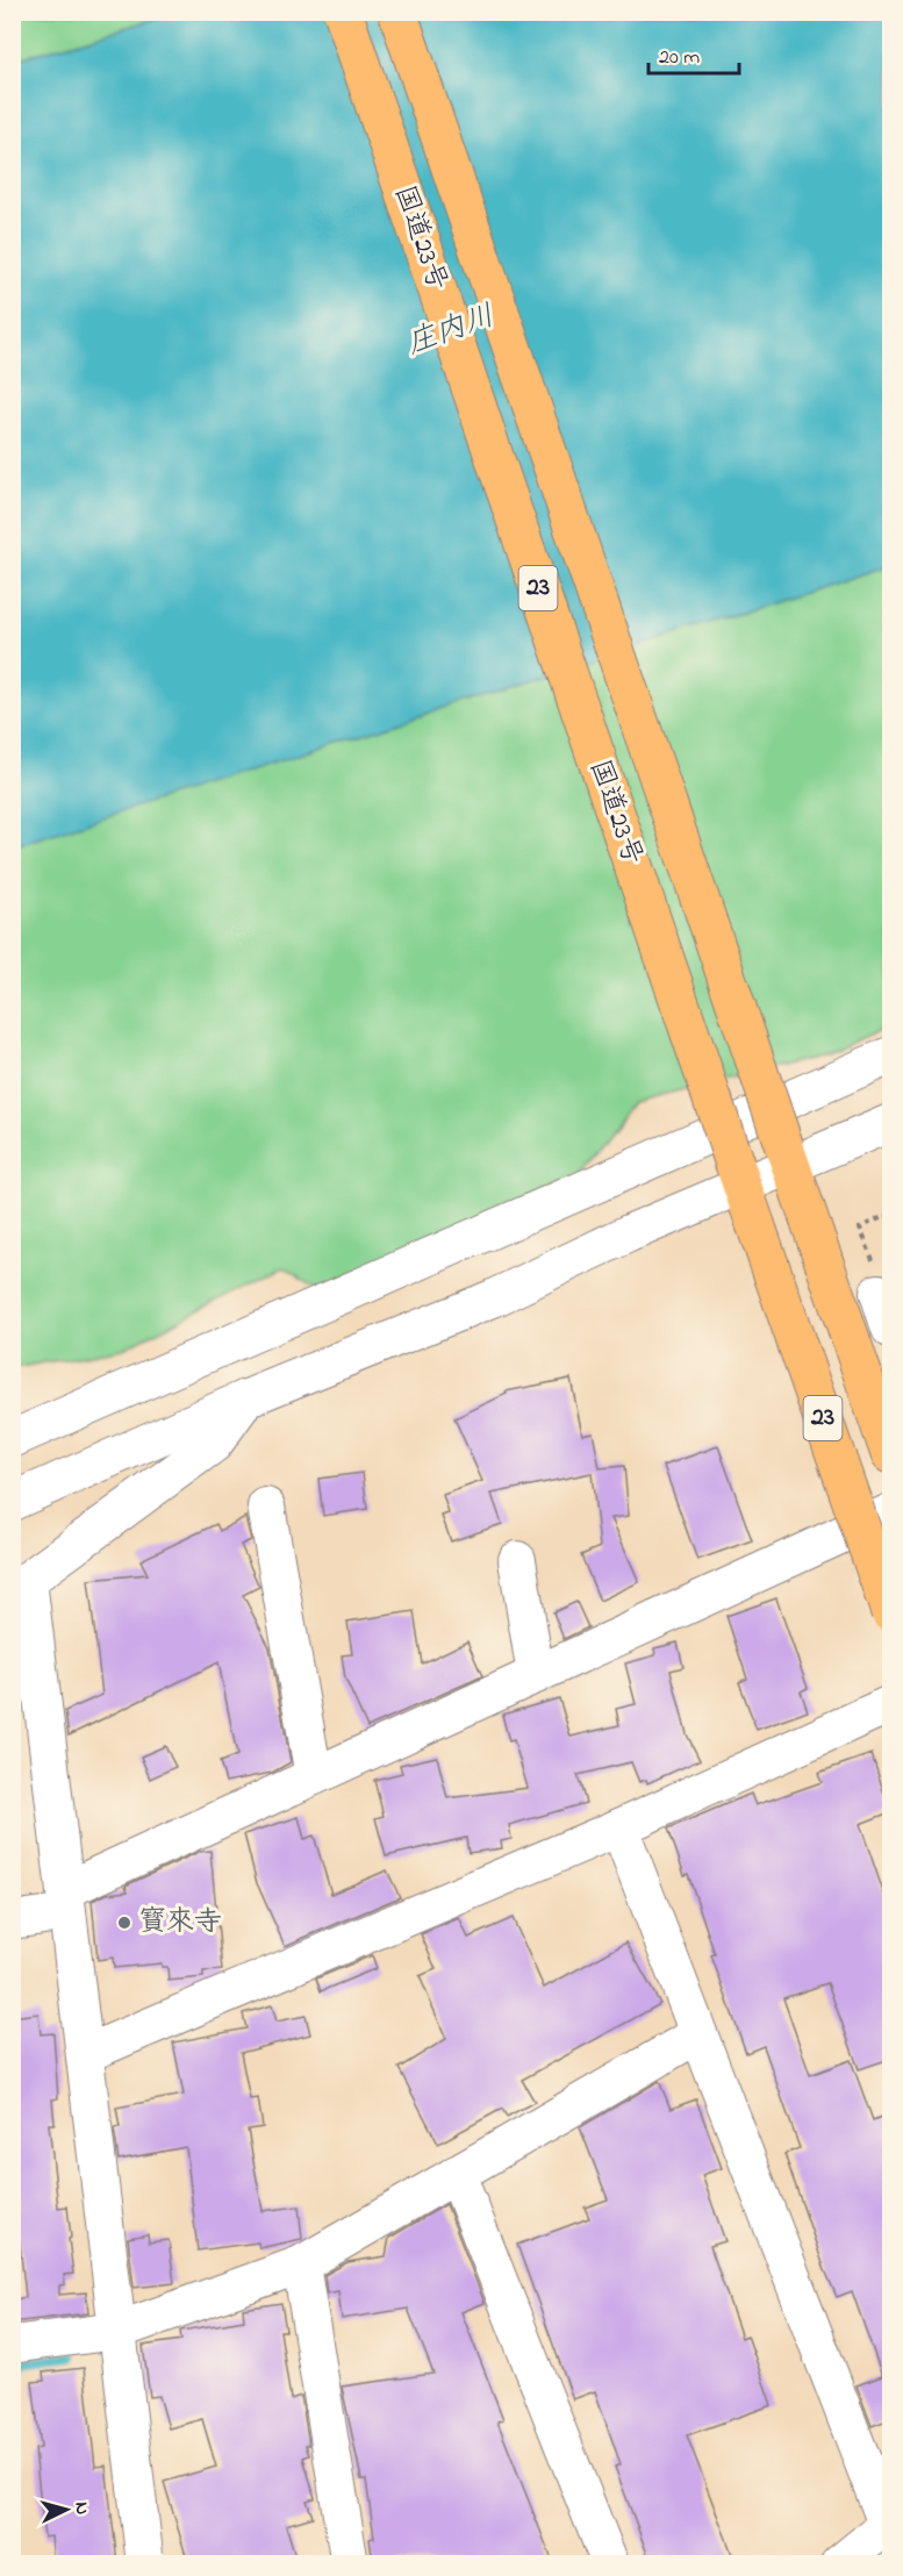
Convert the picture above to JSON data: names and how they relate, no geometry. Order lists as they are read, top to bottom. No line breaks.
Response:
{"streets":{"highway":["国道23号","23"]},"water":["庄内川"],"places":["寳來寺"],"scale_bar":"20 m","north":"right"}
